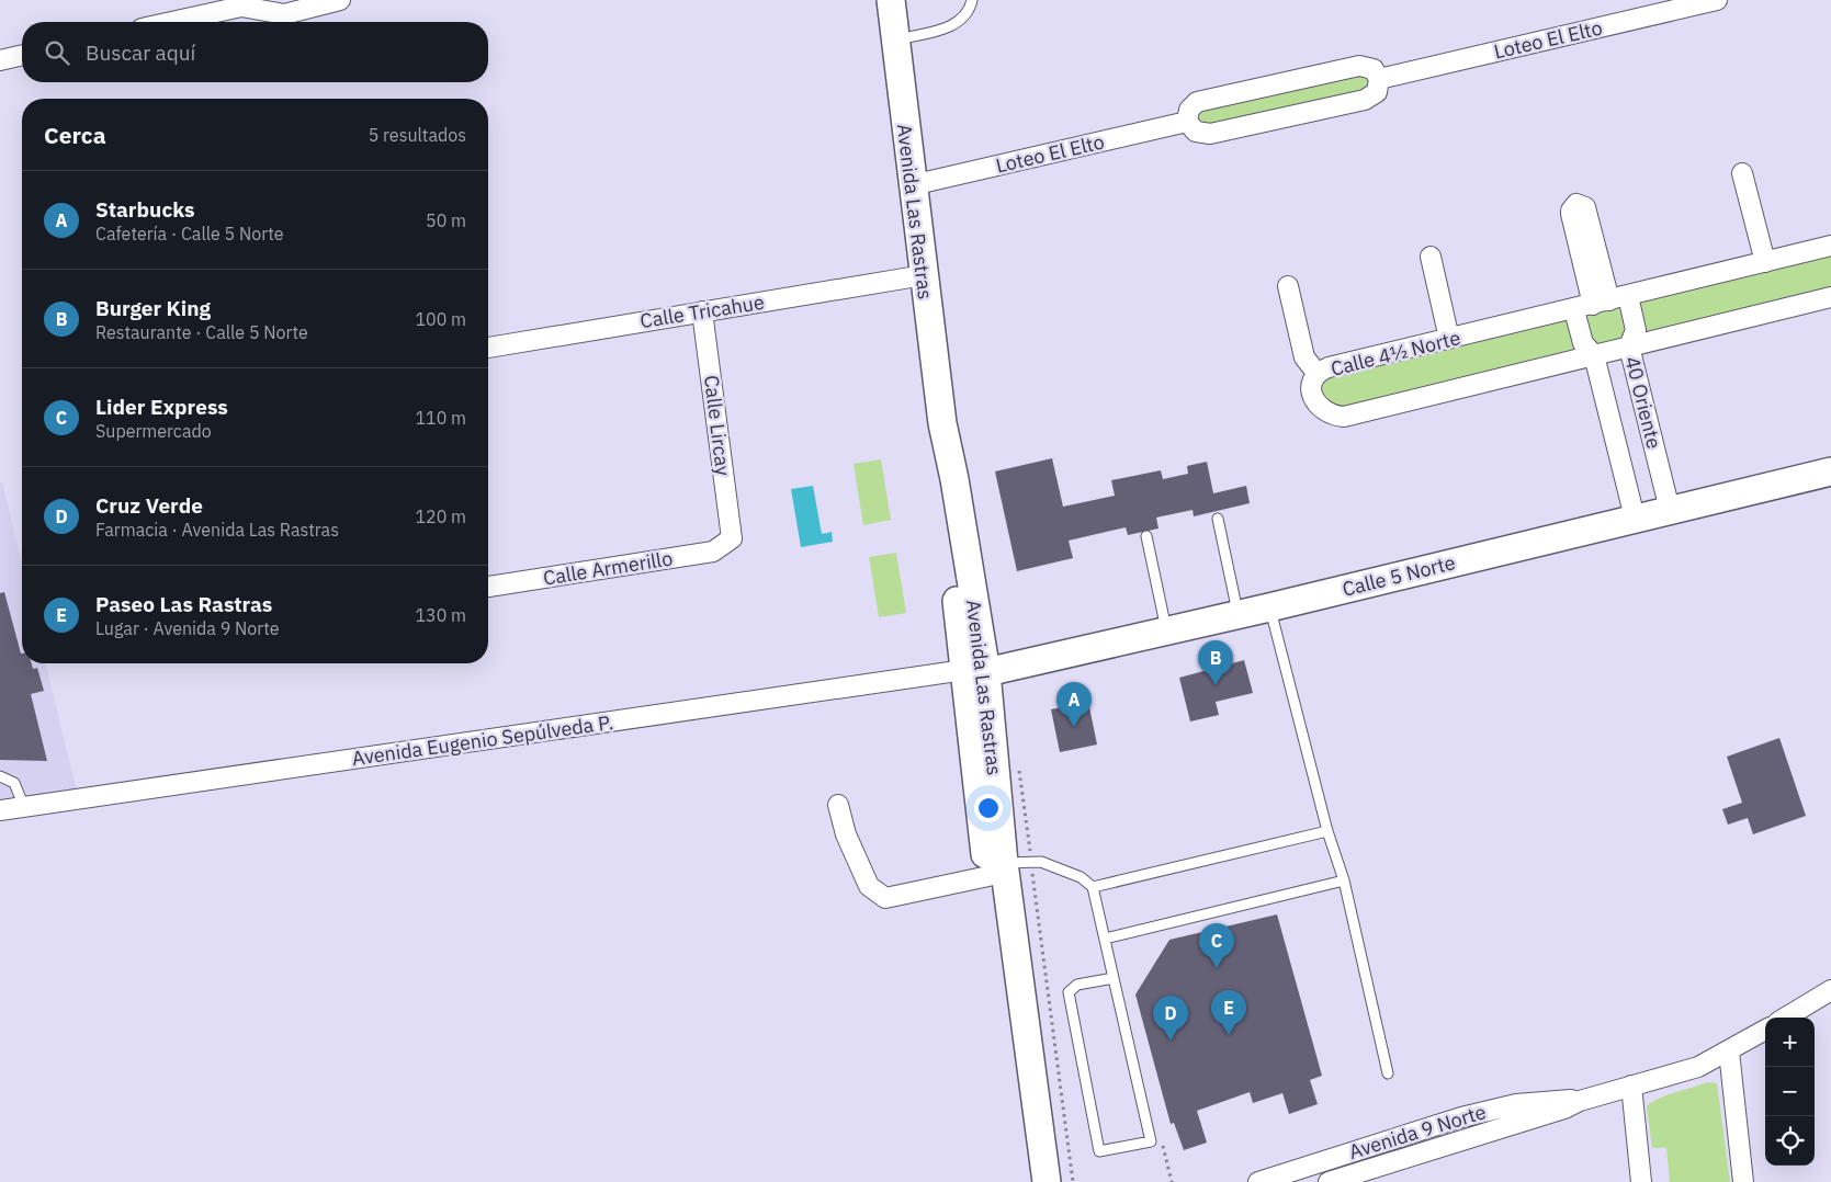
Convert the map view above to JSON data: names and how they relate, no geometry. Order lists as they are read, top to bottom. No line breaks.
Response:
{"streets":{"street":["Loteo El Elto","Avenida Las Rastras","Calle Tricahue","Calle 4½ Norte","40 Oriente","Calle Lircay","Calle Armerillo","Calle 5 Norte","Avenida Eugenio Sepúlveda P.","Avenida 9 Norte"]},"crossings":[["Loteo El Elto","Avenida Las Rastras"],["Avenida Las Rastras","Calle Tricahue"],["Avenida Las Rastras","Calle 5 Norte"],["Avenida Las Rastras","Avenida Eugenio Sepúlveda P."],["Calle Tricahue","Calle Lircay"],["Calle 4½ Norte","40 Oriente"],["40 Oriente","Calle 5 Norte"],["Calle Lircay","Calle Armerillo"],["Calle 5 Norte","Avenida Eugenio Sepúlveda P."]],"page":{"search":"Buscar aquí","heading":["Cerca","5 resultados"],"list":[{"mark":"A","name":"Starbucks","note":"Cafetería · Calle 5 Norte","value":"50 m"},{"mark":"B","name":"Burger King","note":"Restaurante · Calle 5 Norte","value":"100 m"},{"mark":"C","name":"Lider Express","note":"Supermercado","value":"110 m"},{"mark":"D","name":"Cruz Verde","note":"Farmacia · Avenida Las Rastras","value":"120 m"},{"mark":"E","name":"Paseo Las Rastras","note":"Lugar · Avenida 9 Norte","value":"130 m"}],"pins":["B","A","C","E","D"],"map_buttons":["+","−"]}}
